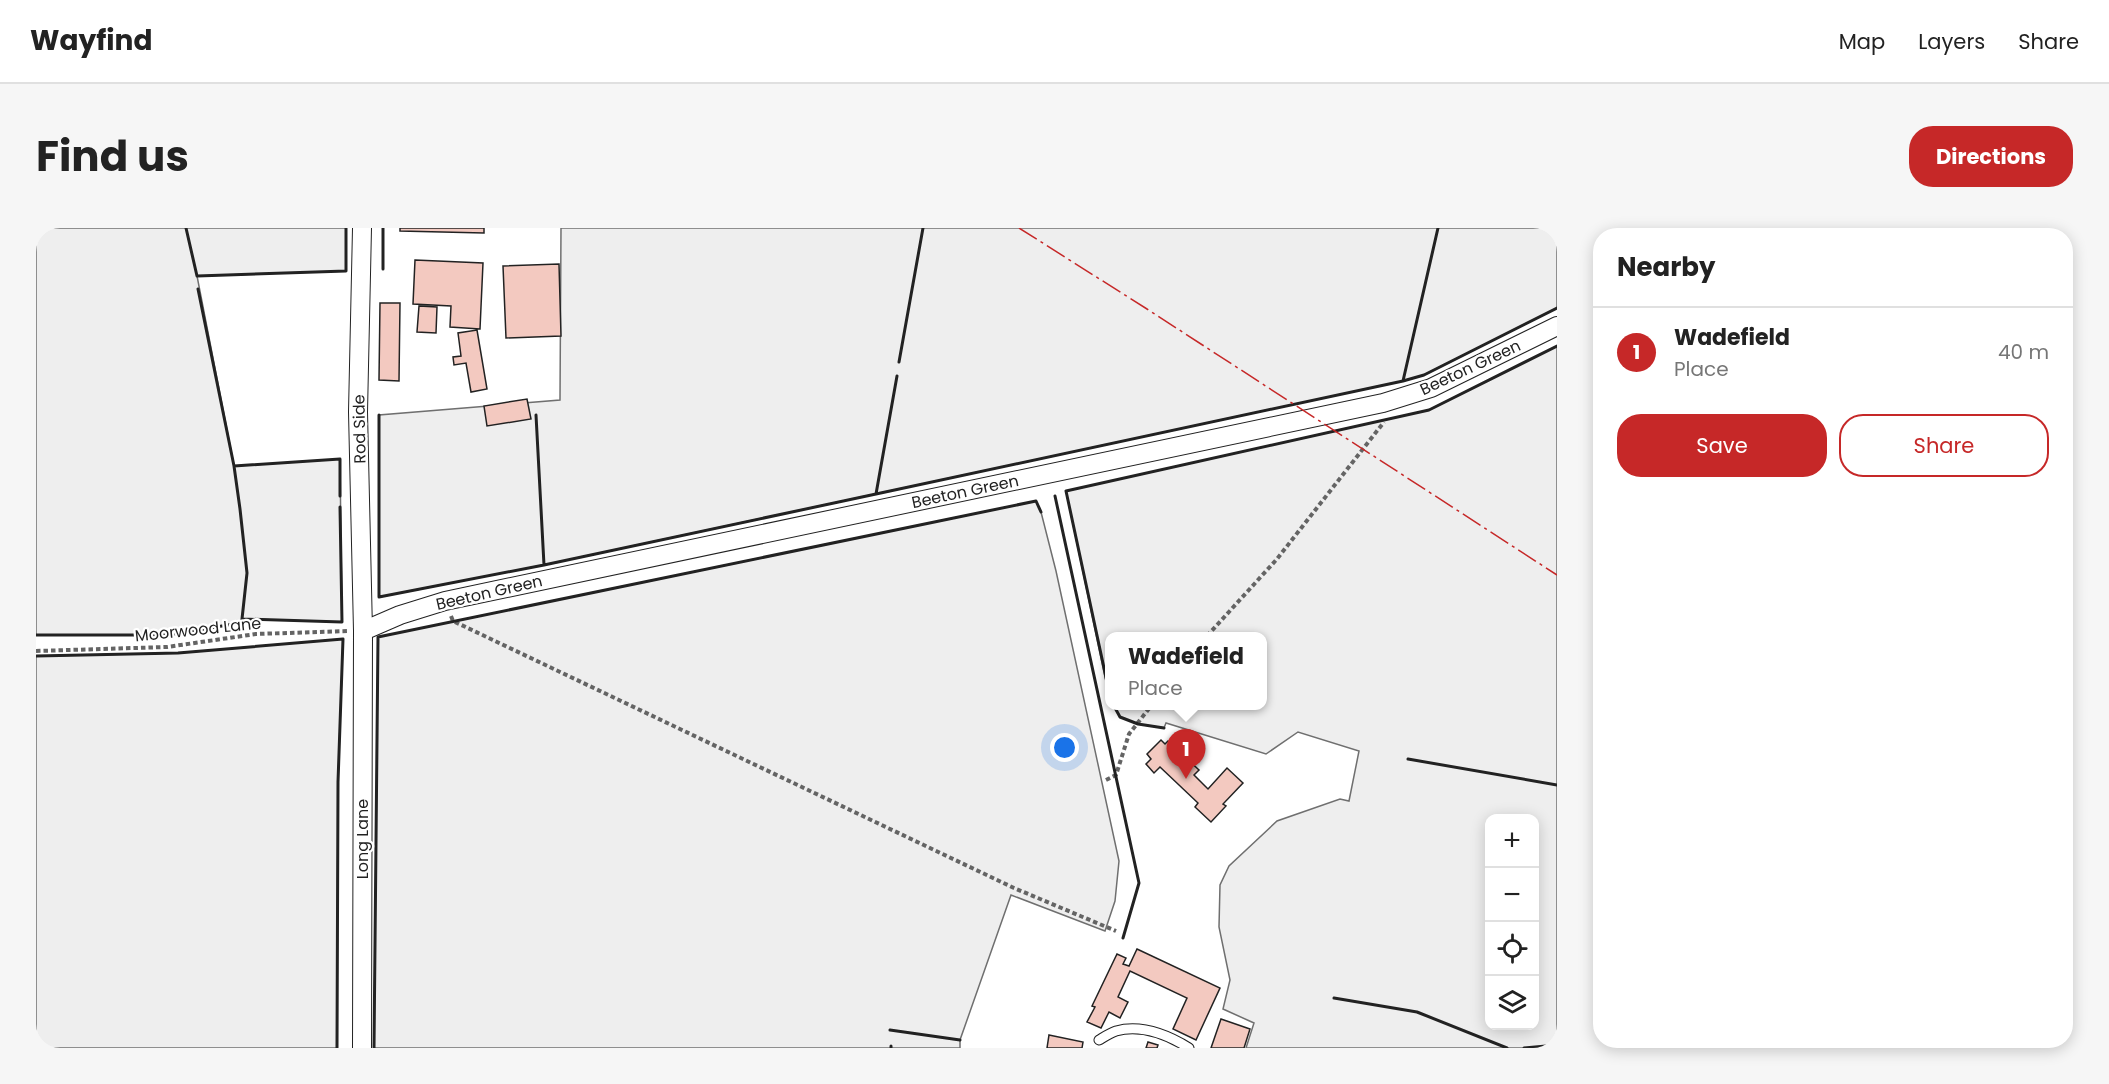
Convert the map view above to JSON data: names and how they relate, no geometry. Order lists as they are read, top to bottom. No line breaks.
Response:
{"streets":{"street":["Beeton Green","Rod Side","Long Lane"],"path":["Moorwood Lane"]},"crossings":[["Beeton Green","Rod Side"],["Beeton Green","Moorwood Lane"],["Beeton Green","Long Lane"],["Rod Side","Moorwood Lane"],["Rod Side","Long Lane"],["Moorwood Lane","Long Lane"]],"page":{"header":"Wayfind","nav":["Map","Layers","Share"],"title":"Find us","buttons":["Directions",["Save","Share"]],"heading":"Nearby","list":[{"mark":"1","name":"Wadefield","note":"Place","value":"40 m"}],"popup":["Wadefield","Place"],"pins":"1","map_buttons":["+","−"]}}
